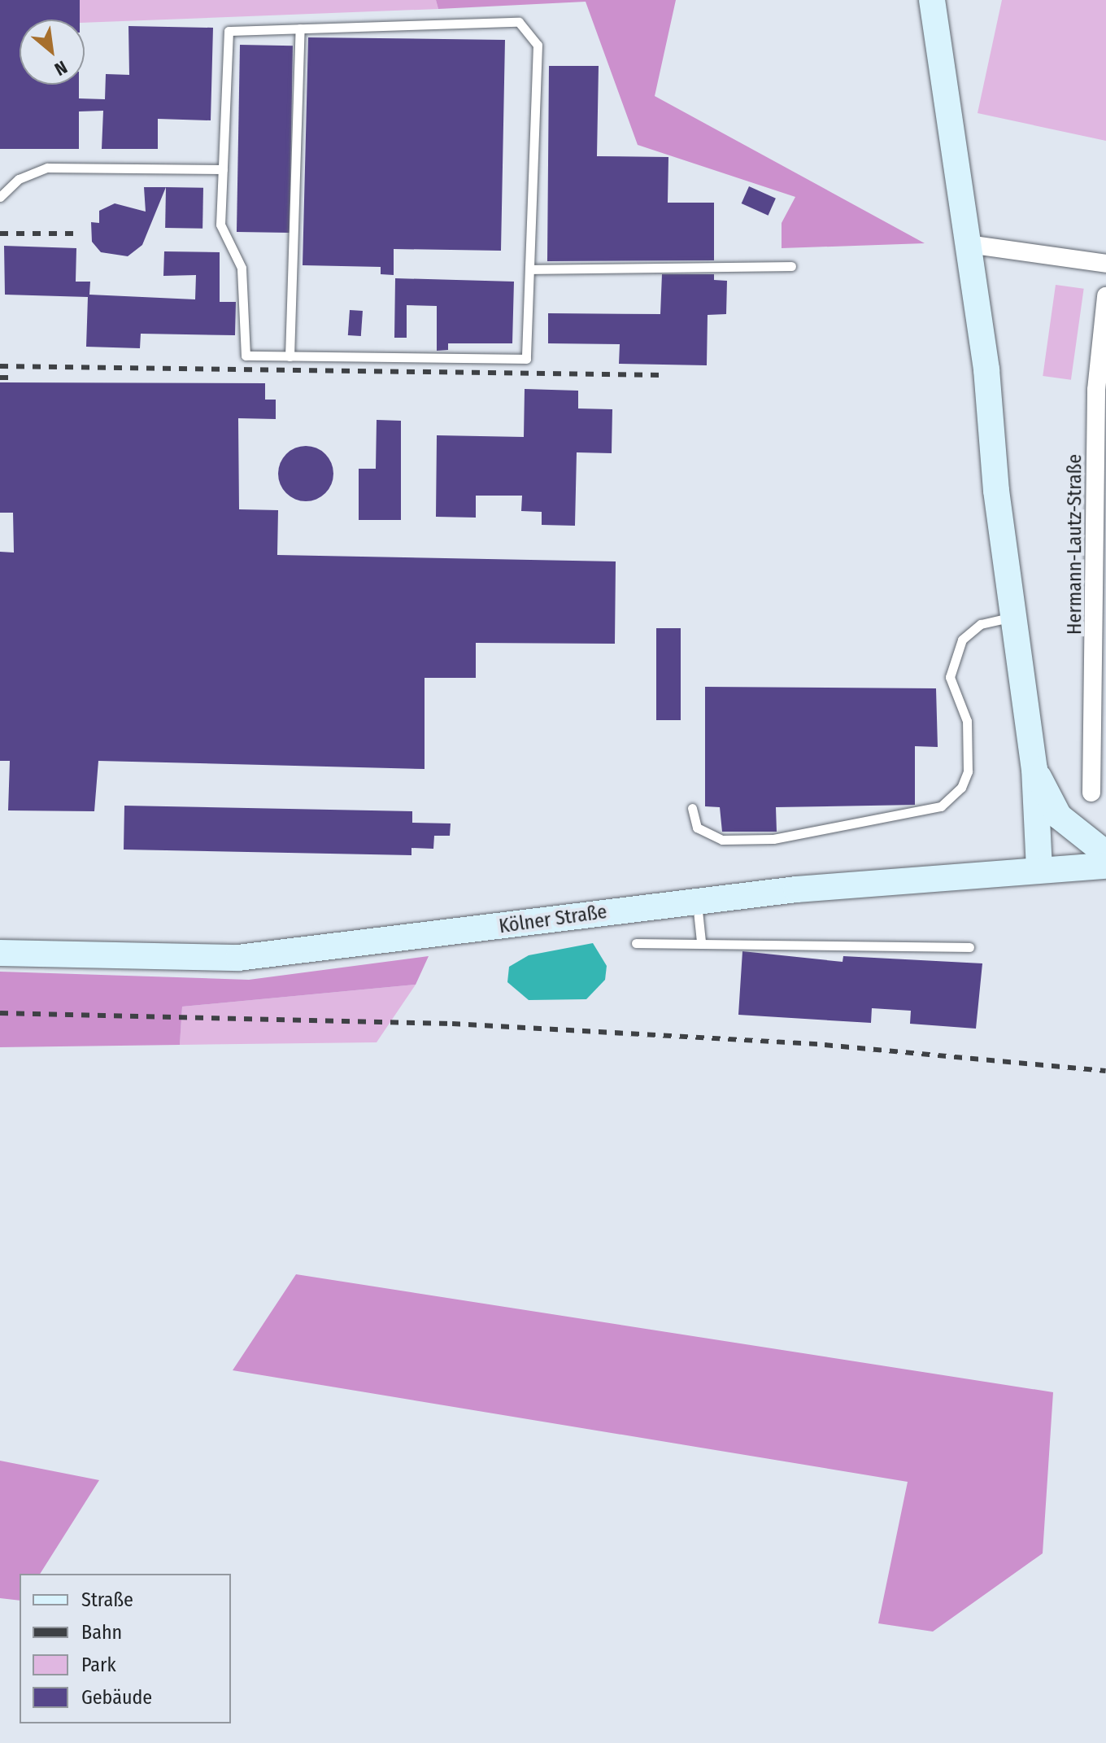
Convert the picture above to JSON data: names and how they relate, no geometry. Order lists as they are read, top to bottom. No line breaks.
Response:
{"streets":{"main road":["Kölner Straße"],"street":["Hermann-Lautz-Straße"]},"legend":["Straße","Bahn","Park","Gebäude"],"north":"bottom right"}
